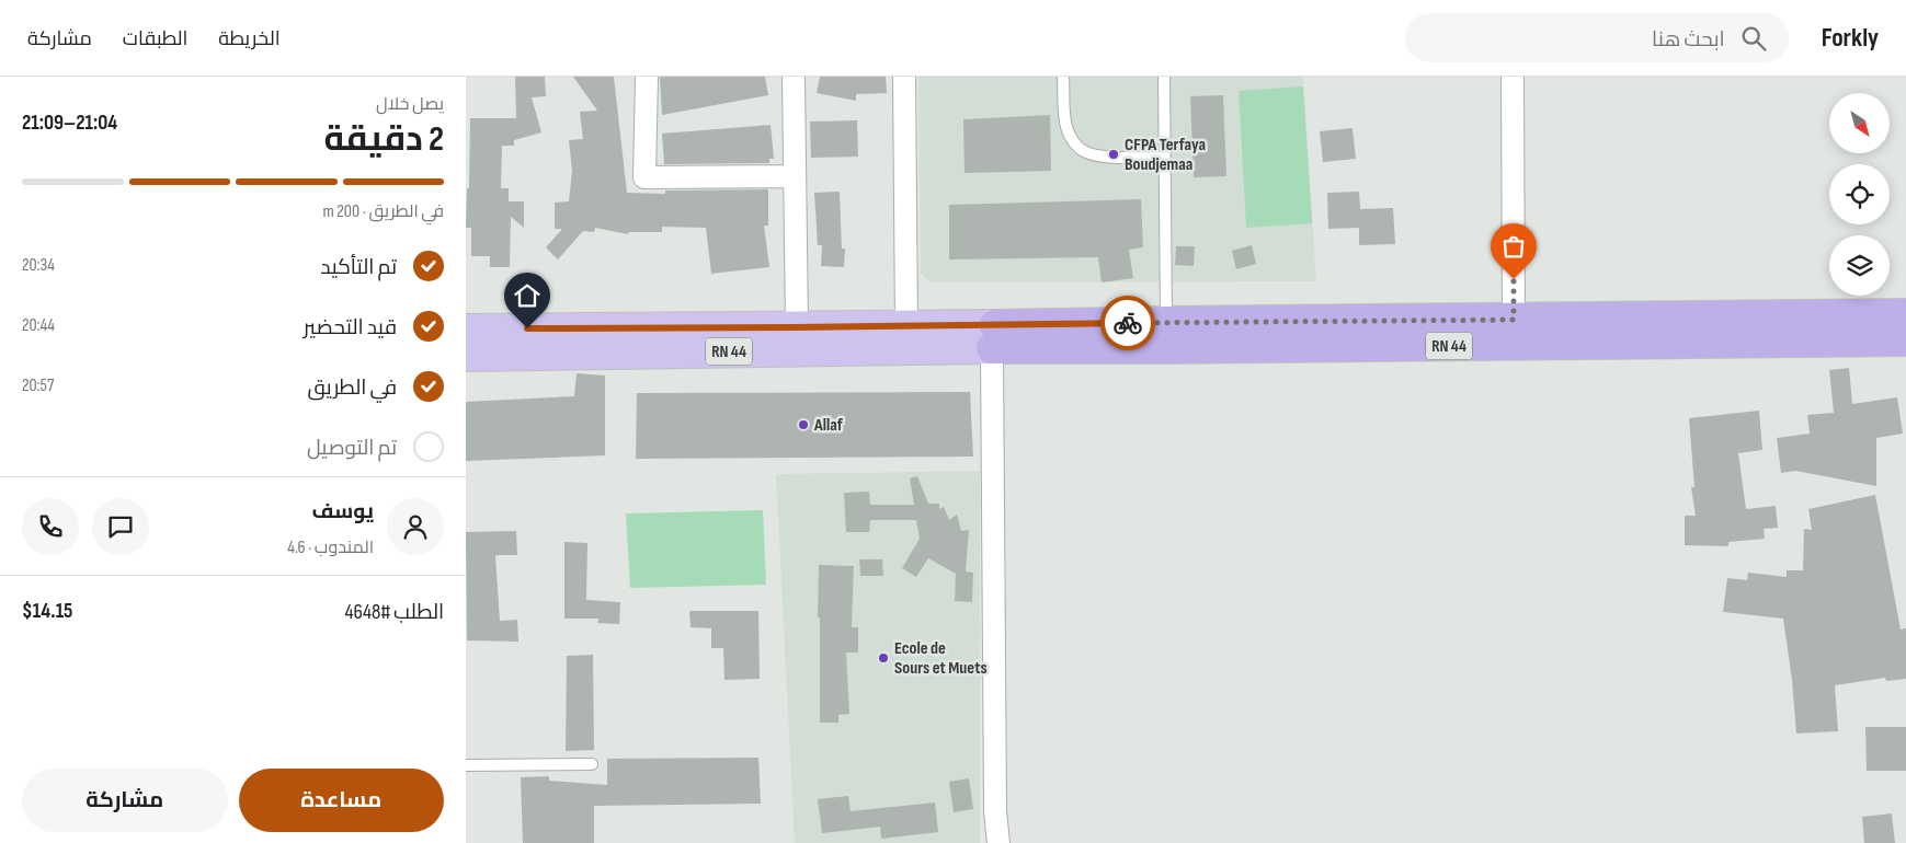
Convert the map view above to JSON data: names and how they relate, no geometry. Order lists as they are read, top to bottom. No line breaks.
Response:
{"streets":{"highway":["RN 44"]},"places":["CFPA Terfaya Boudjemaa","Allaf","Ecole de Sours et Muets"],"north":"bottom right","page":{"header":"Forkly","search":"ابحث هنا","nav":["الخريطة","الطبقات","مشاركة"],"heading":["2 دقيقة","يصل خلال","21:04–21:09"],"panel":["يوسف","المندوب · 4.6","الطلب #4648","$14.15"],"bar":"في الطريق · 200 m","list":[["تم التأكيد","20:34"],["قيد التحضير","20:44"],["في الطريق","20:57"],"تم التوصيل"],"buttons":["مساعدة","مشاركة"]}}
